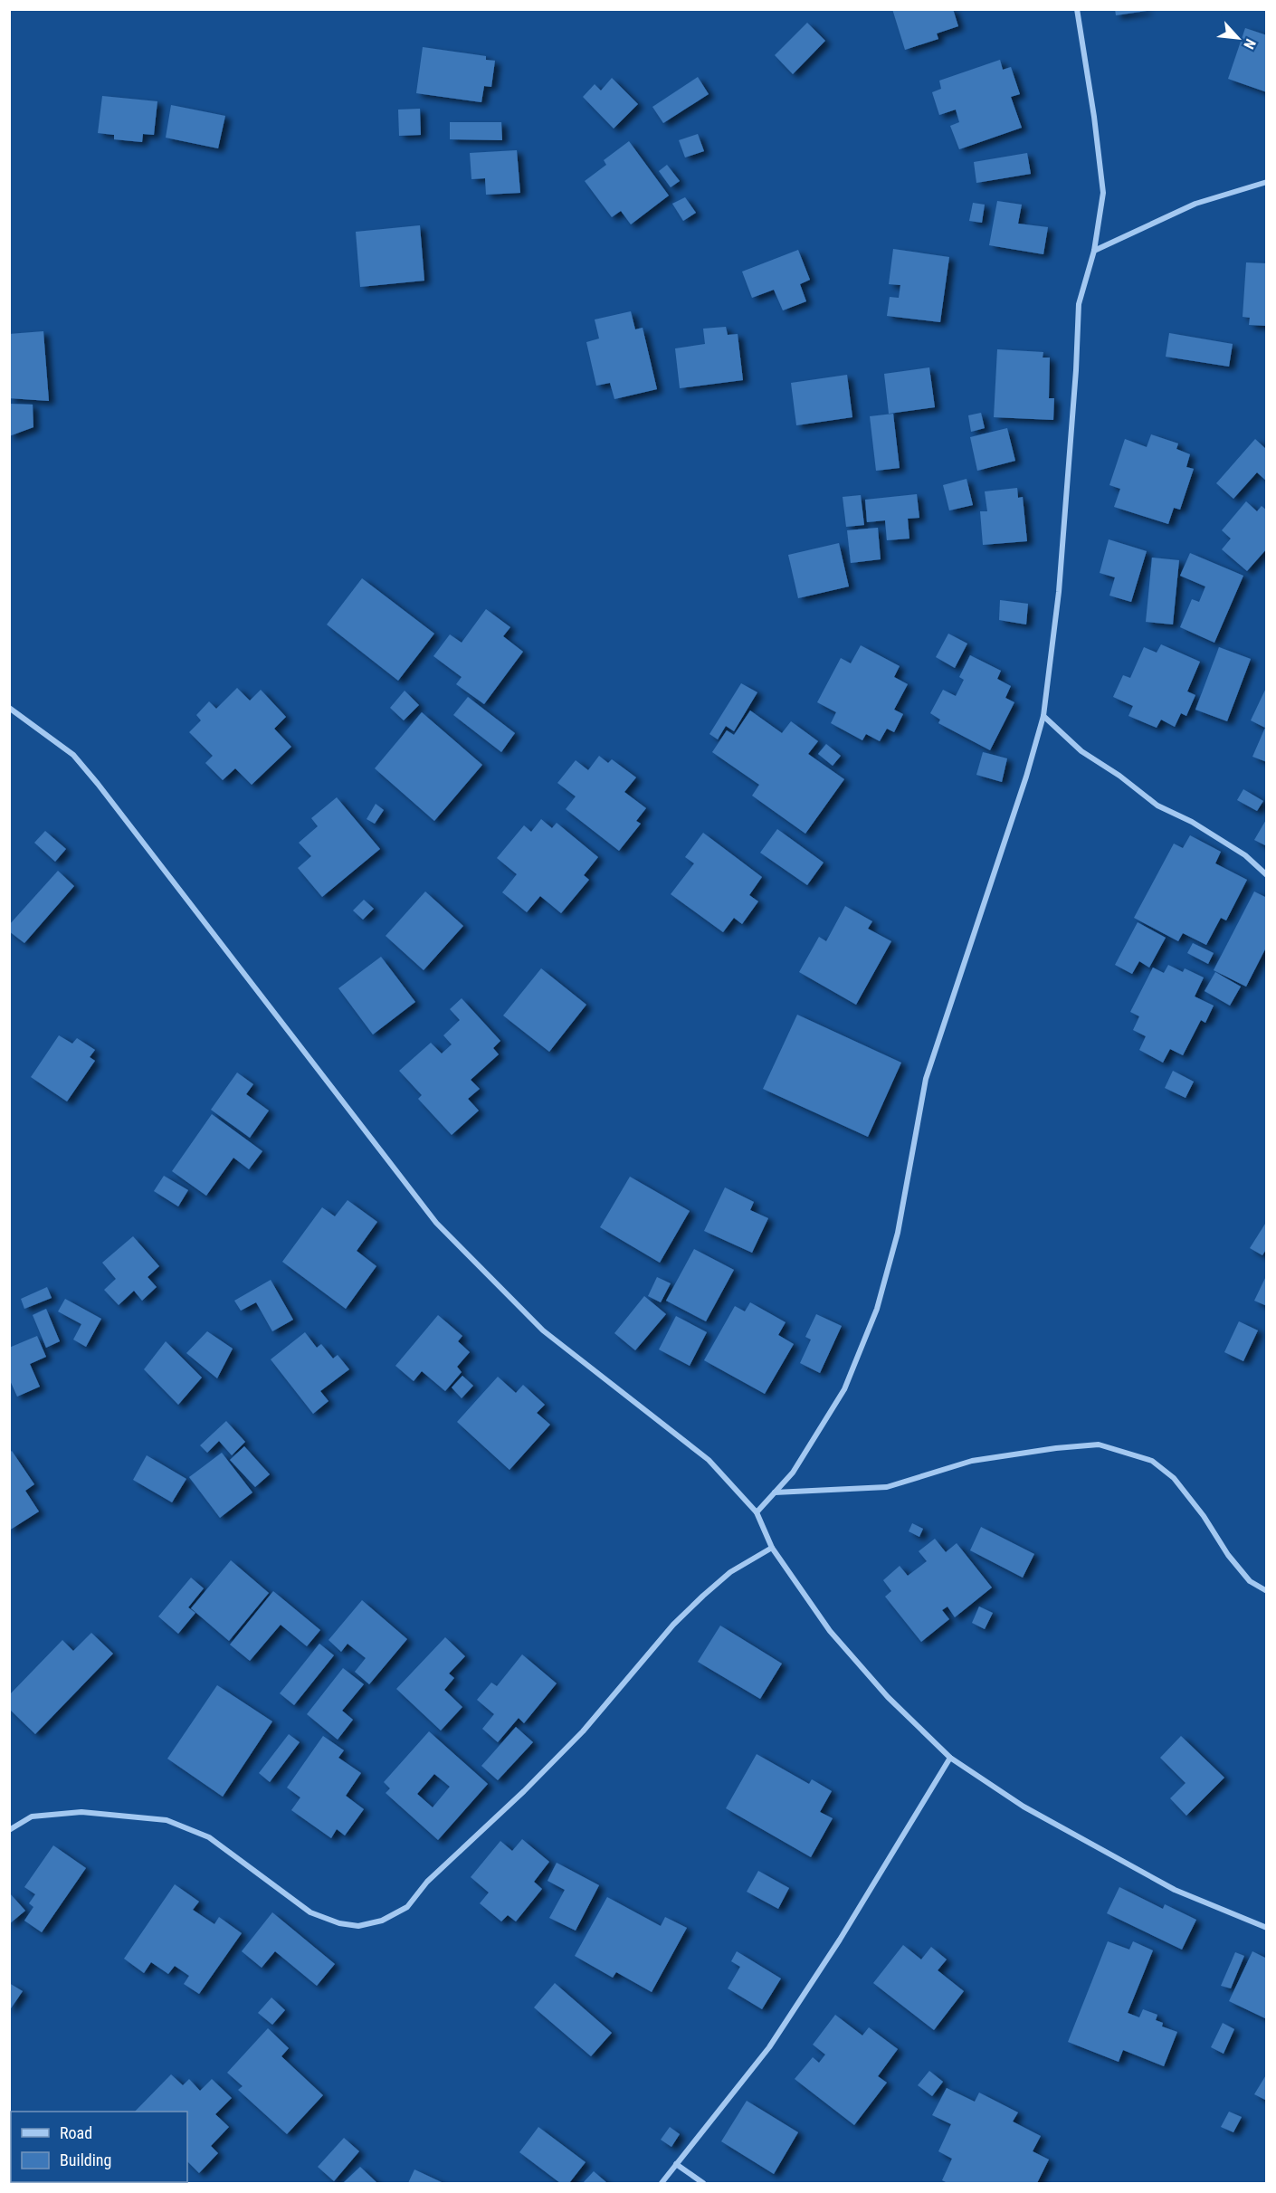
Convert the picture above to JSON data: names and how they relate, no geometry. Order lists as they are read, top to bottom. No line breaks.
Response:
{"legend":["Road","Building"],"north":"bottom right"}
